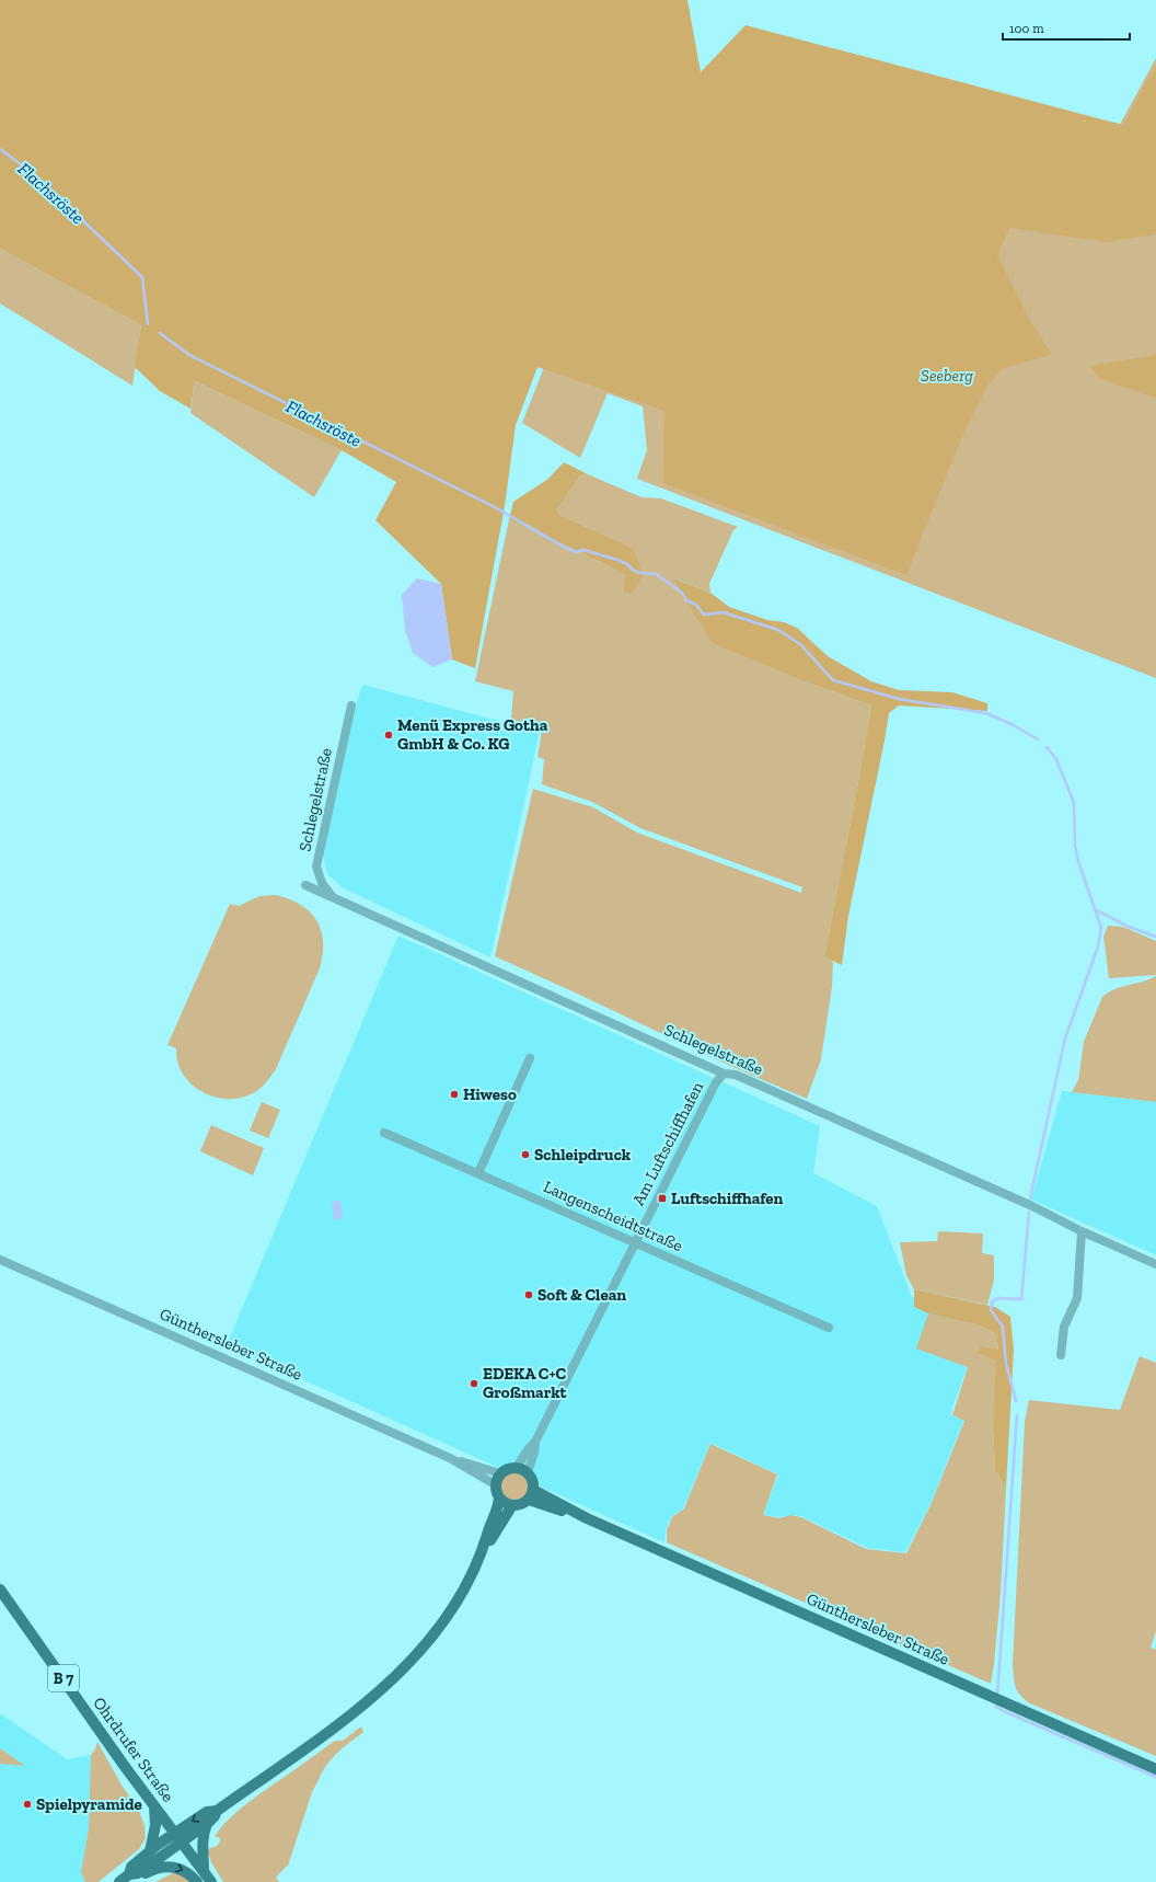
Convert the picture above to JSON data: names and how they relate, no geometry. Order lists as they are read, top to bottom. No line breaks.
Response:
{"streets":{"main road":["Günthersleber Straße","B 7","Ohrdrufer Straße"],"street":["Schlegelstraße","Am Luftschiffhafen","Langenscheidtstraße"]},"crossings":[["Schlegelstraße","Am Luftschiffhafen"],["Am Luftschiffhafen","Langenscheidtstraße"],["Am Luftschiffhafen","Günthersleber Straße"],["B 7","Ohrdrufer Straße"]],"water":["Flachsröste"],"parks":["Seeberg"],"places":{"other":["Menü Express Gotha GmbH & Co. KG","Hiweso","Schleipdruck","Soft & Clean","EDEKA C+C Großmarkt","Spielpyramide"],"transit":["Luftschiffhafen"]},"scale_bar":"100 m"}
